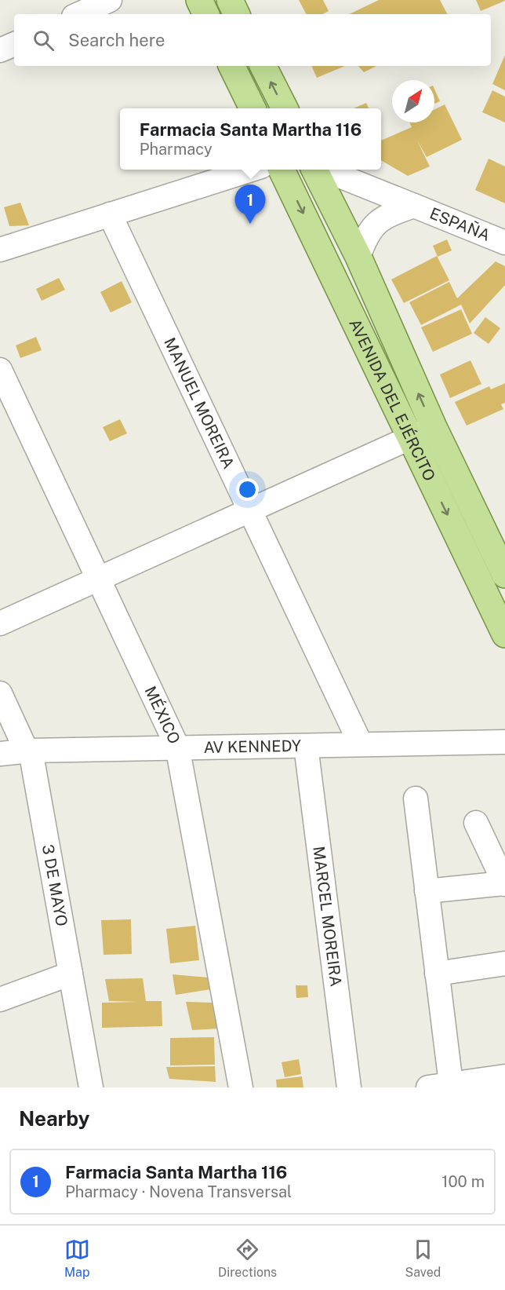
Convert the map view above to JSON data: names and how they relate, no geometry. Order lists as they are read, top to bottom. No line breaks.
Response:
{"streets":{"main road":["AVENIDA DEL EJÉRCITO"],"street":["ESPAÑA","MANUEL MOREIRA","MÉXICO","AV KENNEDY","3 DE MAYO","MARCEL MOREIRA"]},"crossings":[["ESPAÑA","AVENIDA DEL EJÉRCITO"],["MANUEL MOREIRA","AV KENNEDY"],["MÉXICO","AV KENNEDY"],["AV KENNEDY","3 DE MAYO"],["AV KENNEDY","MARCEL MOREIRA"]],"north":"top right","page":{"search":"Search here","popup":["Farmacia Santa Martha 116","Pharmacy"],"pins":"1","heading":"Nearby","list":[{"mark":"1","name":"Farmacia Santa Martha 116","note":"Pharmacy · Novena Transversal","value":"100 m"}],"nav":["Map","Directions","Saved"]}}
